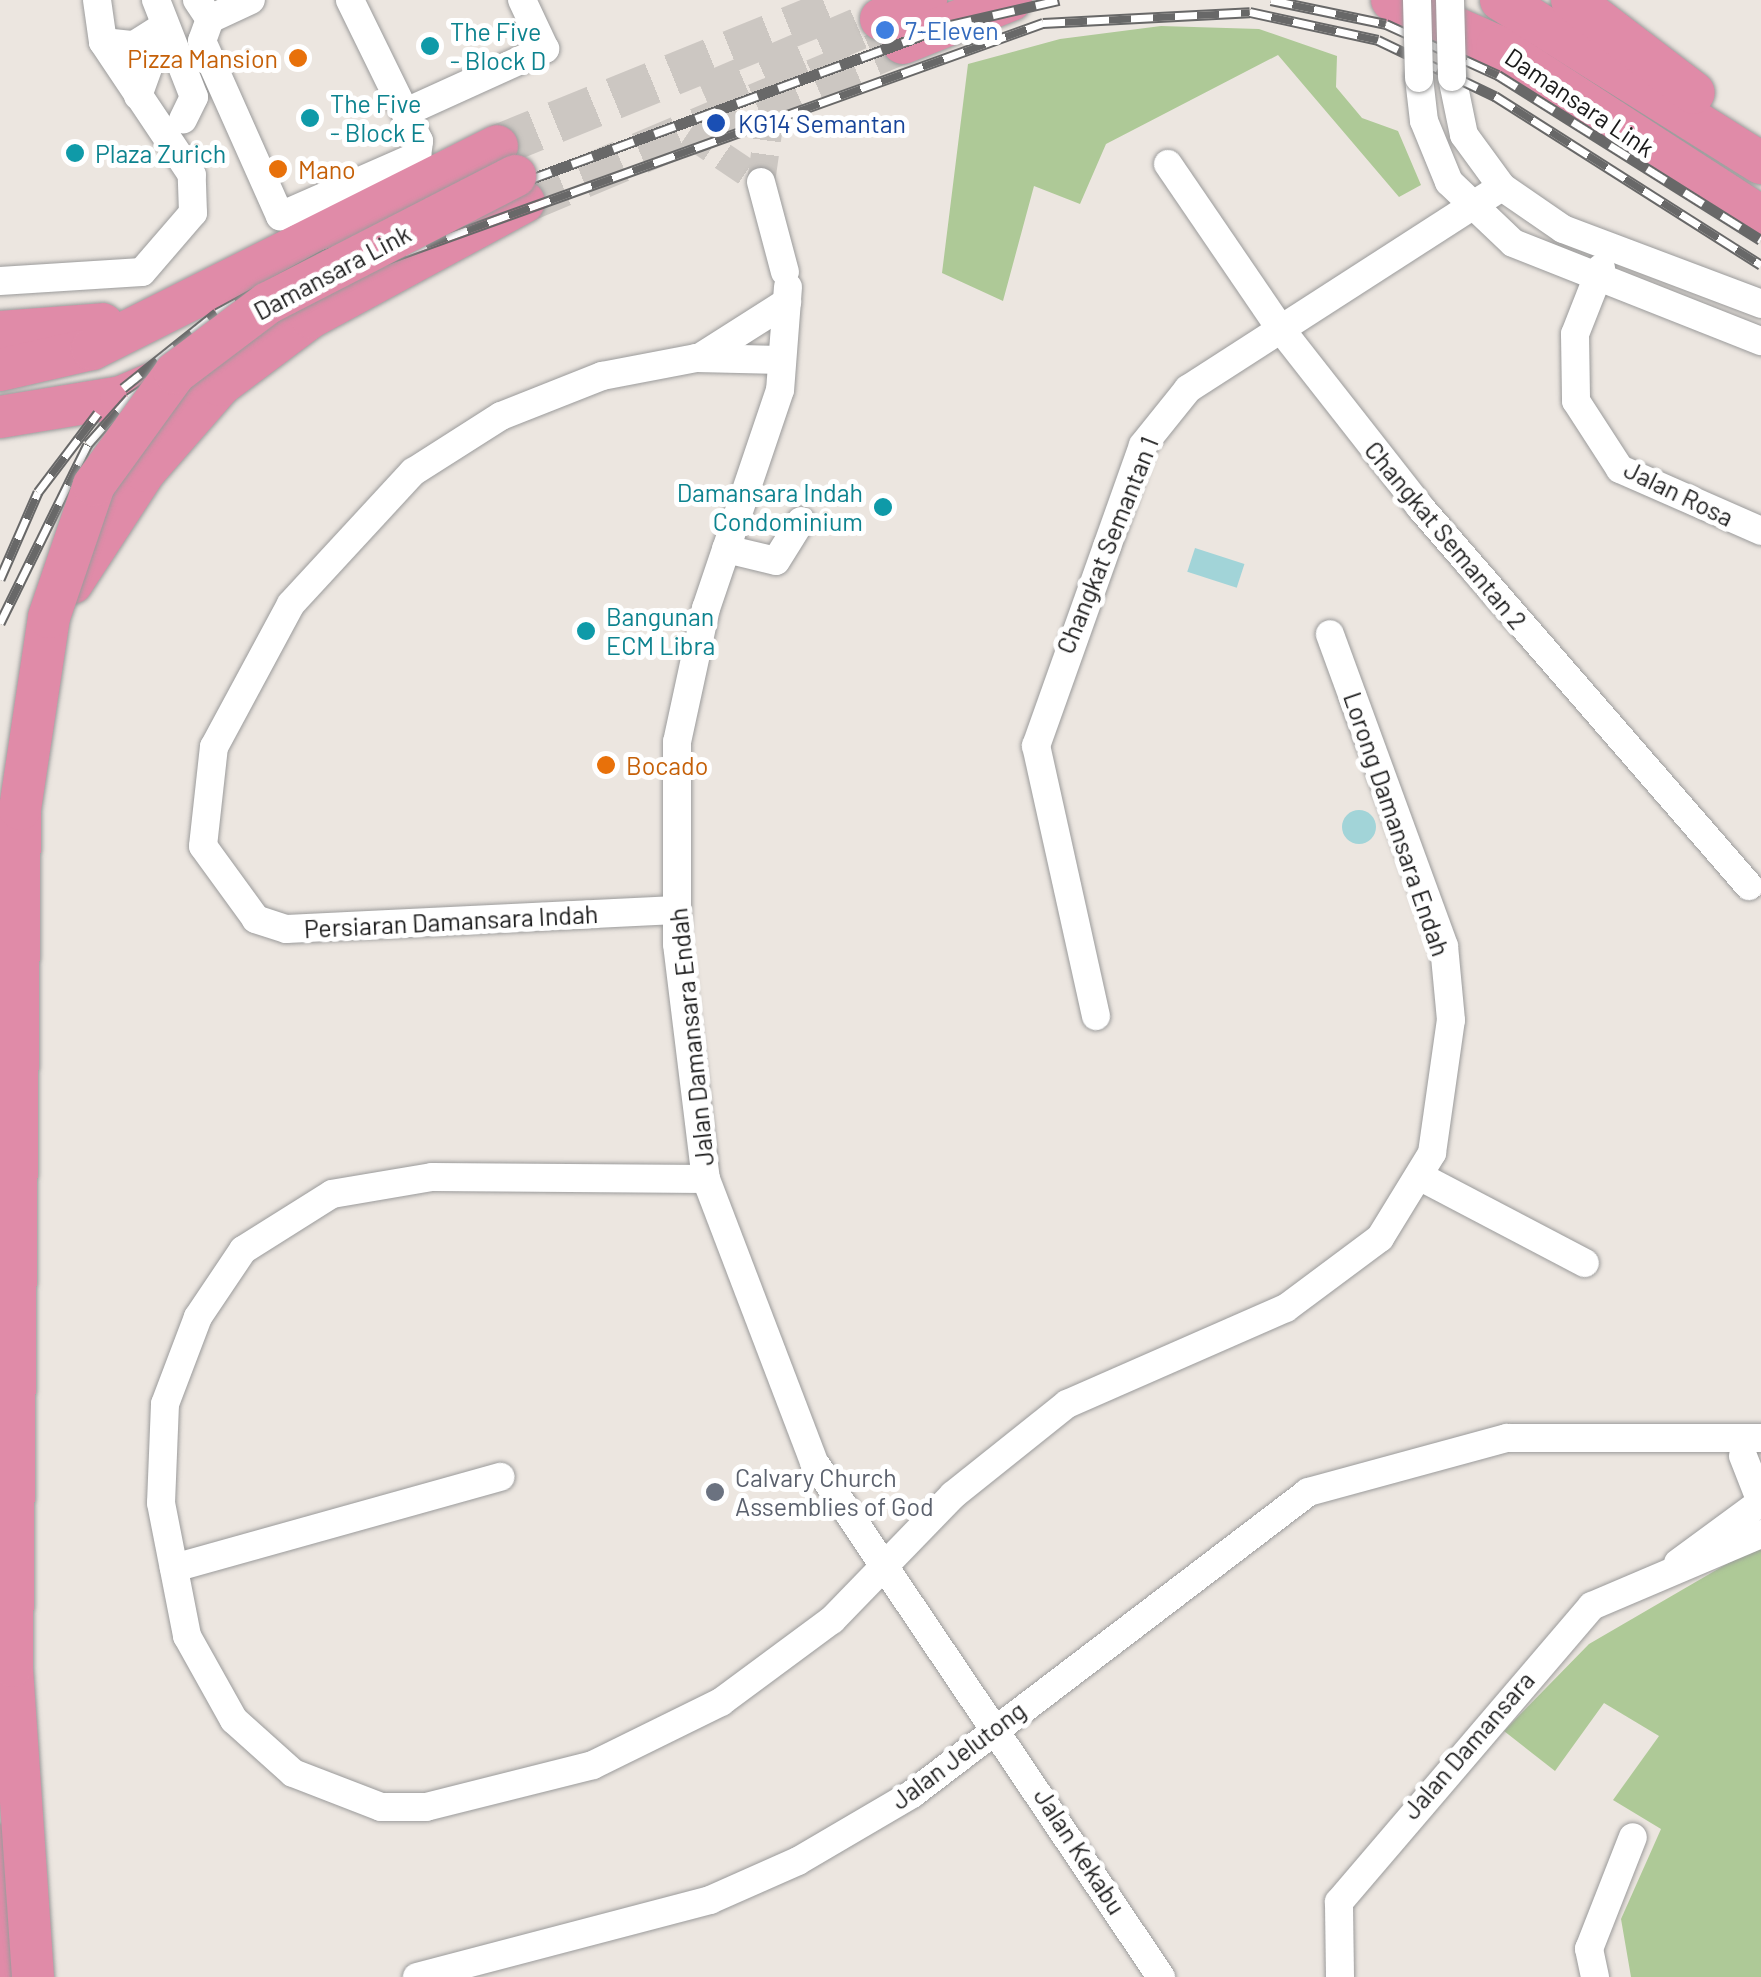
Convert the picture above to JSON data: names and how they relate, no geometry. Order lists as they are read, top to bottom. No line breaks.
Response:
{"streets":{"highway":["Damansara Link"],"street":["Jalan Rosa","Changkat Semantan 2","Changkat Semantan 1","Lorong Damansara Endah","Persiaran Damansara Indah","Jalan Damansara Endah","Jalan Damansara","Jalan Jelutong","Jalan Kekabu"]},"crossings":[["Changkat Semantan 2","Changkat Semantan 1"],["Lorong Damansara Endah","Jalan Damansara Endah"],["Persiaran Damansara Indah","Jalan Damansara Endah"],["Jalan Damansara Endah","Jalan Jelutong"],["Jalan Damansara Endah","Jalan Kekabu"],["Jalan Jelutong","Jalan Kekabu"]],"places":["7-Eleven","The Five - Block D","Pizza Mansion","The Five - Block E","KG14 Semantan","Plaza Zurich","Mano","Damansara Indah Condominium","Bangunan ECM Libra","Bocado","Calvary Church Assemblies of God"]}
